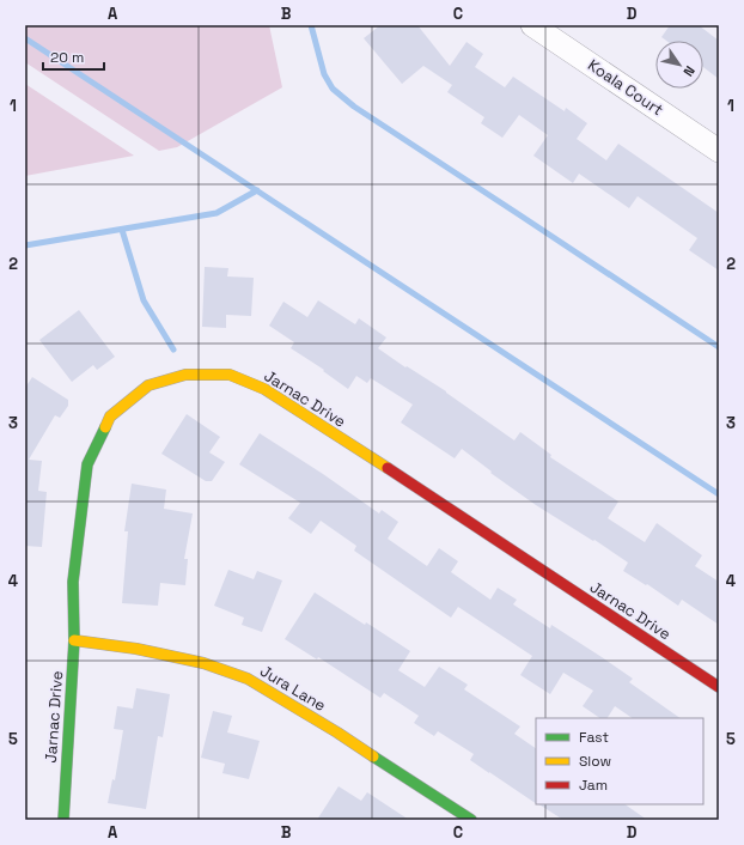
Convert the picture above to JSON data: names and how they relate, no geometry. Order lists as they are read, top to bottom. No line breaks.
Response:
{"streets":{"street":["Koala Court","Jarnac Drive","Jura Lane"]},"crossings":[["Jarnac Drive","Jura Lane"]],"legend":["Fast","Slow","Jam"],"scale_bar":"20 m","north":"bottom right","grid":{"columns":["A","B","C","D"],"rows":["1","2","3","4","5"]}}
